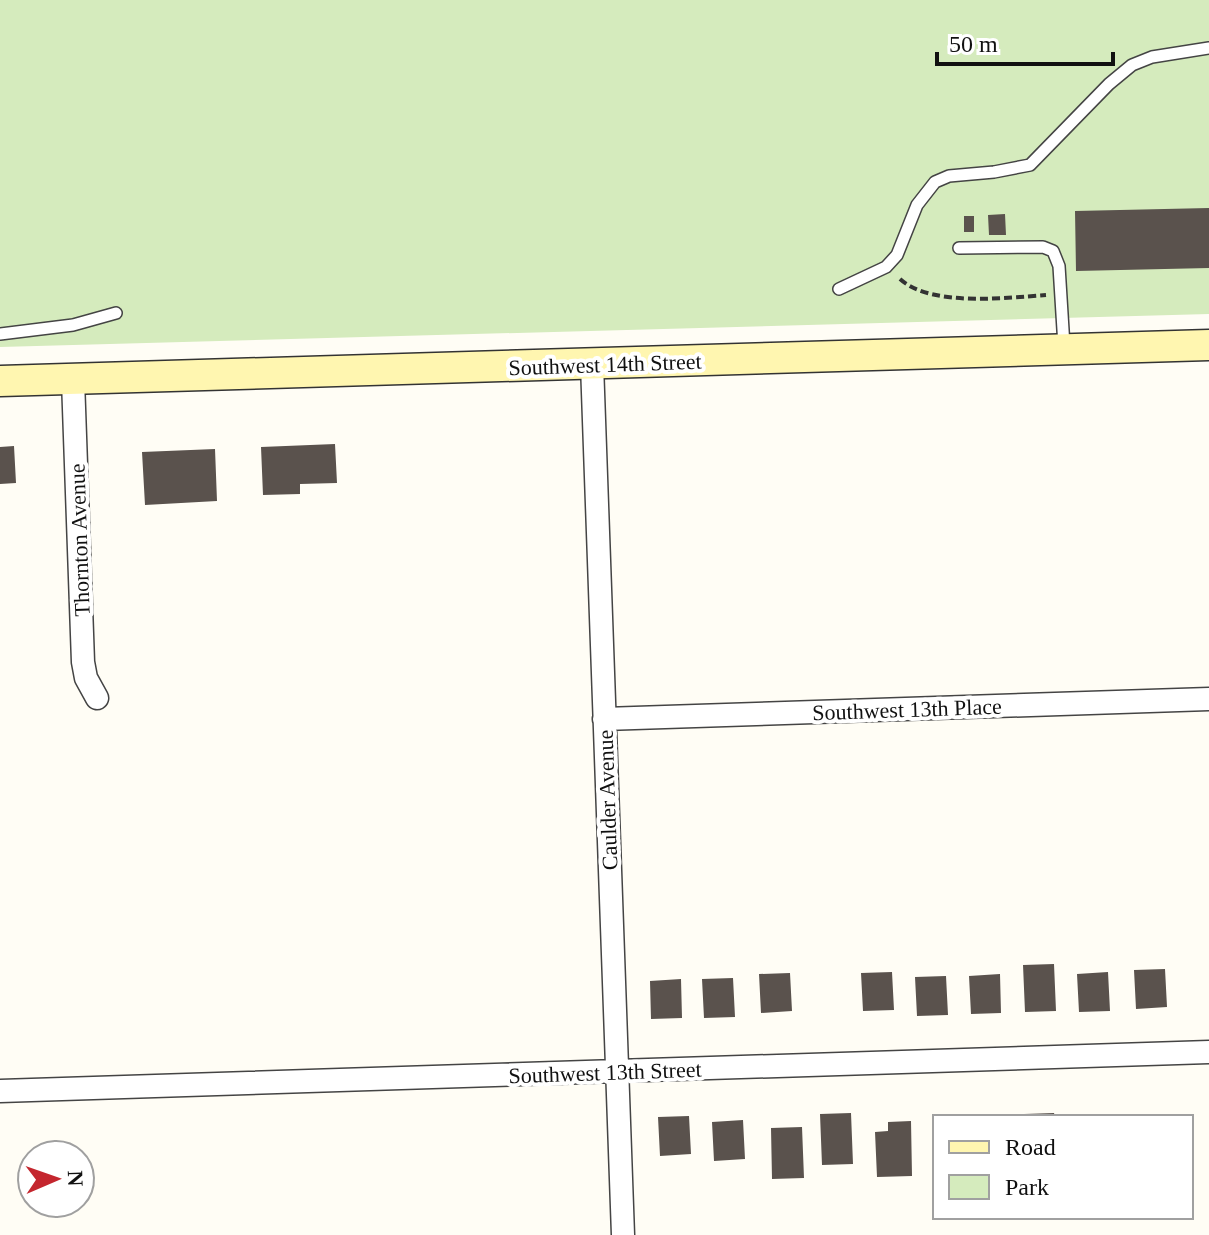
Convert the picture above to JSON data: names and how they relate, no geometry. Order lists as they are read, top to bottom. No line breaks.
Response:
{"streets":{"street":["Southwest 14th Street","Thornton Avenue","Southwest 13th Place","Caulder Avenue","Southwest 13th Street"]},"crossings":[["Southwest 14th Street","Thornton Avenue"],["Southwest 14th Street","Caulder Avenue"],["Southwest 13th Place","Caulder Avenue"],["Caulder Avenue","Southwest 13th Street"]],"legend":["Road","Park"],"scale_bar":"50 m","north":"right"}
